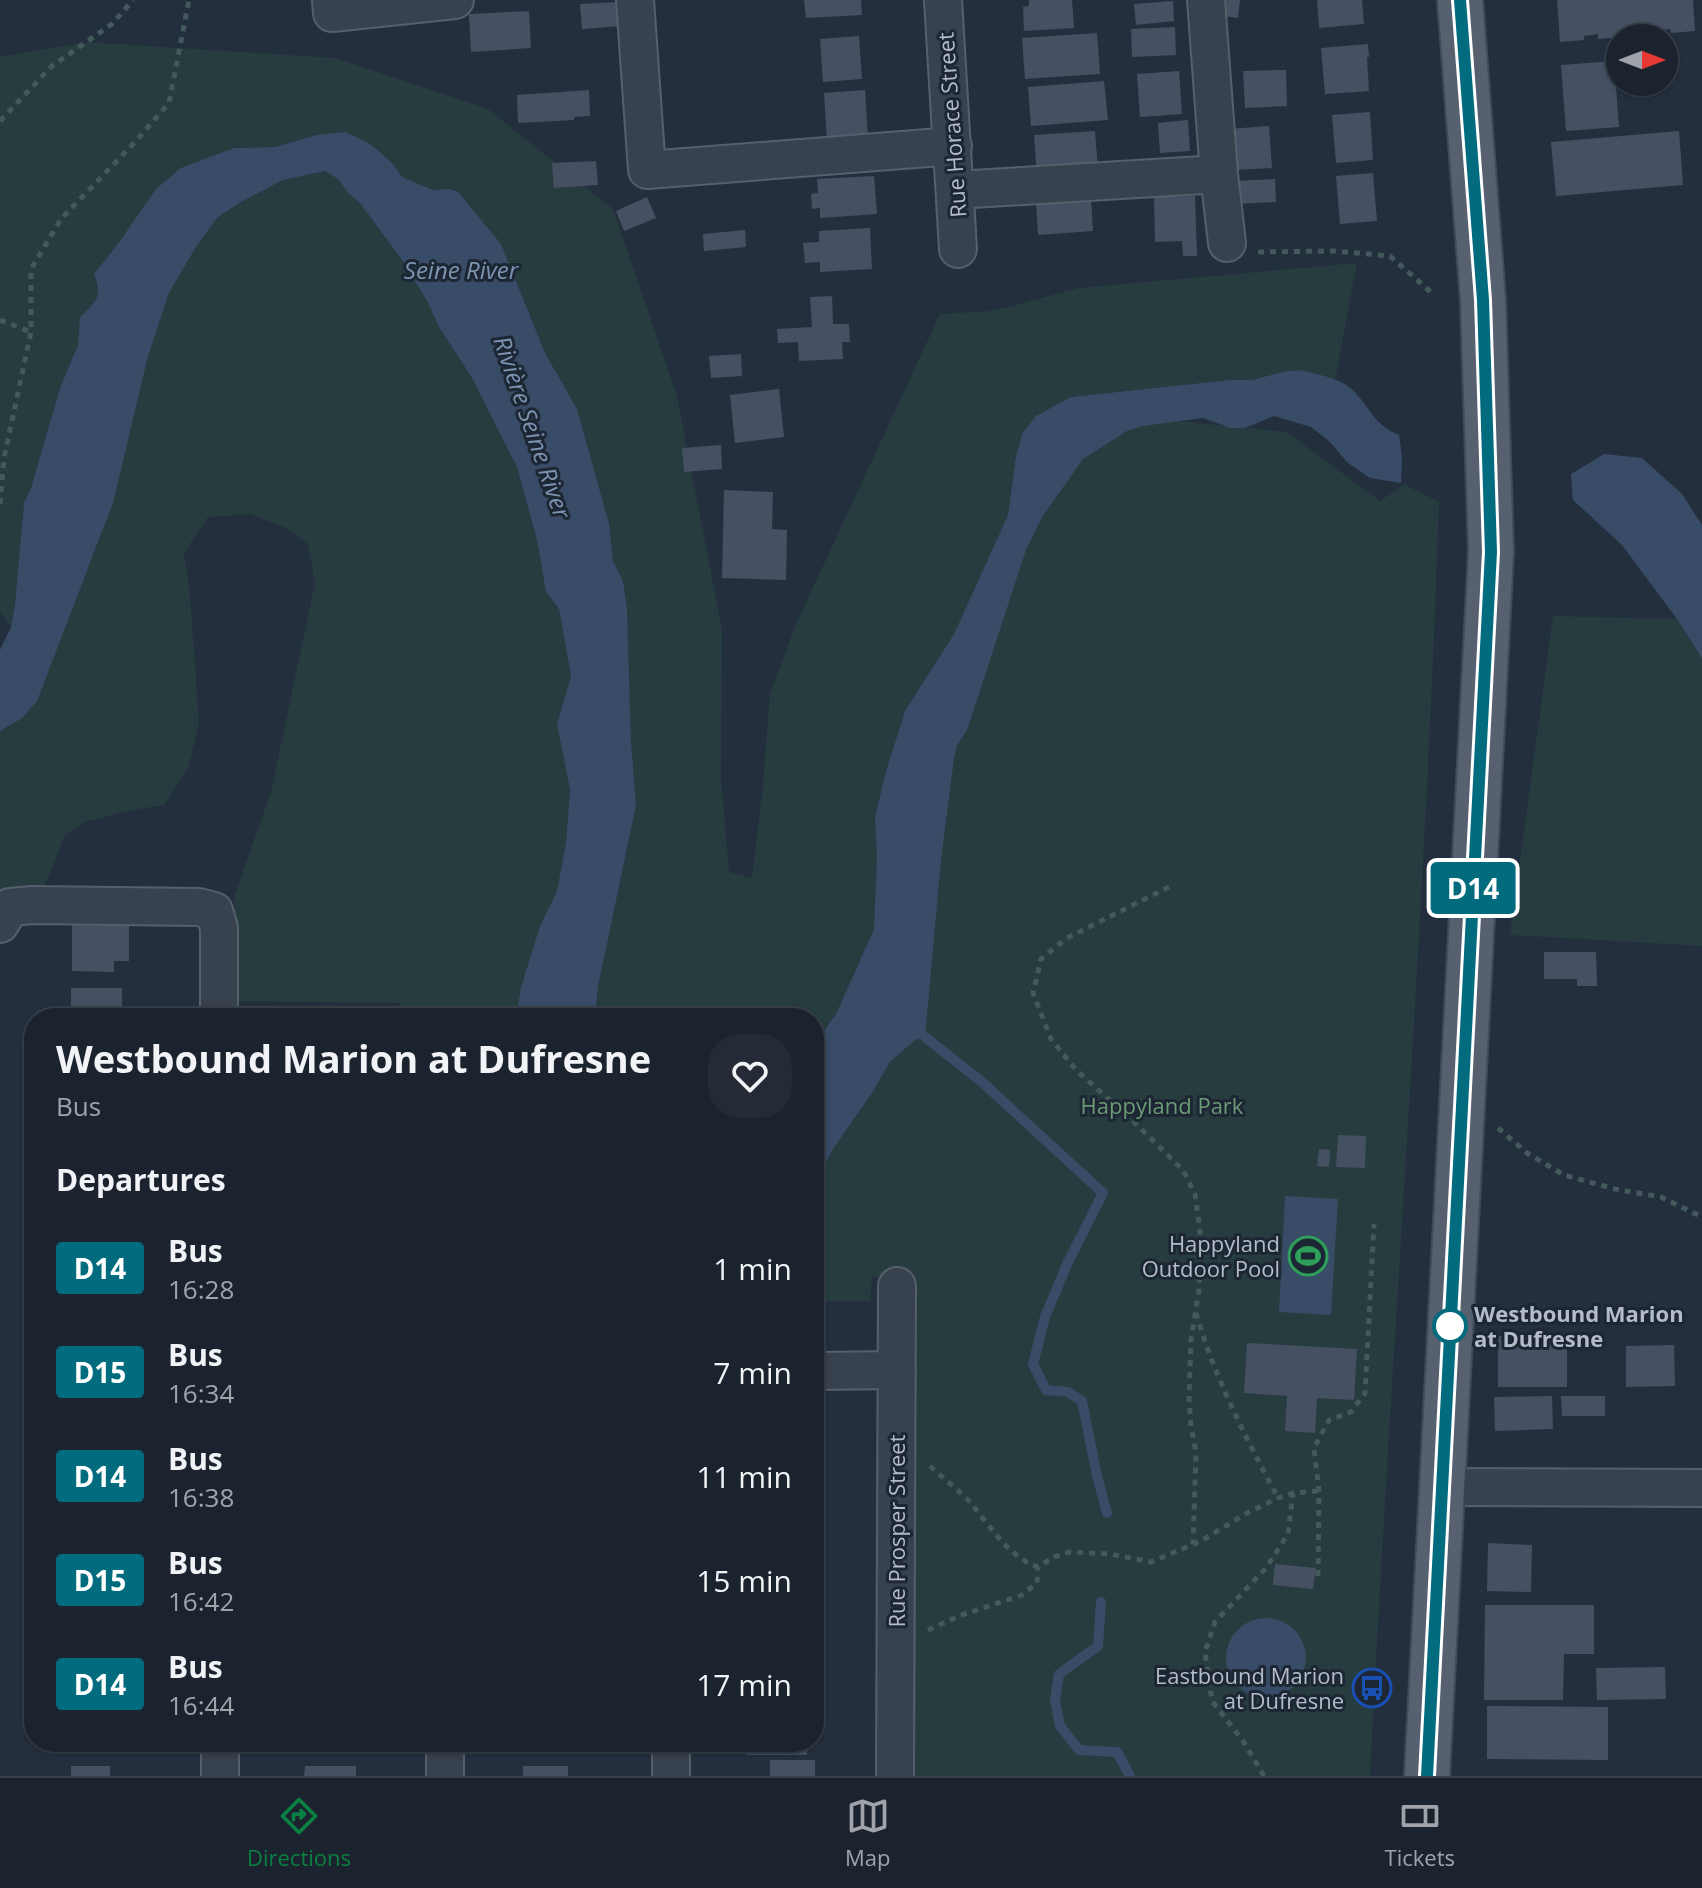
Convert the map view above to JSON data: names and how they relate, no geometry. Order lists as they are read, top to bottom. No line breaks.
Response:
{"streets":{"street":["Rue Horace Street","Rue Prosper Street"]},"water":["Seine River","Rivière Seine River"],"parks":["Happyland Park"],"places":{"sports":["Happyland Outdoor Pool"],"other":["Westbound Marion at Dufresne"],"bus stop":["Eastbound Marion at Dufresne"]},"lines":["bus line D14"],"north":"right","page":{"on_map":"D14","heading":[["Westbound Marion at Dufresne","Bus"],"Departures"],"list":[{"mark":"D14","name":"Bus","note":"16:28","value":"1 min"},{"mark":"D15","name":"Bus","note":"16:34","value":"7 min"},{"mark":"D14","name":"Bus","note":"16:38","value":"11 min"},{"mark":"D15","name":"Bus","note":"16:42","value":"15 min"},{"mark":"D14","name":"Bus","note":"16:44","value":"17 min"}],"tabs":["Directions","Map","Tickets"]}}
